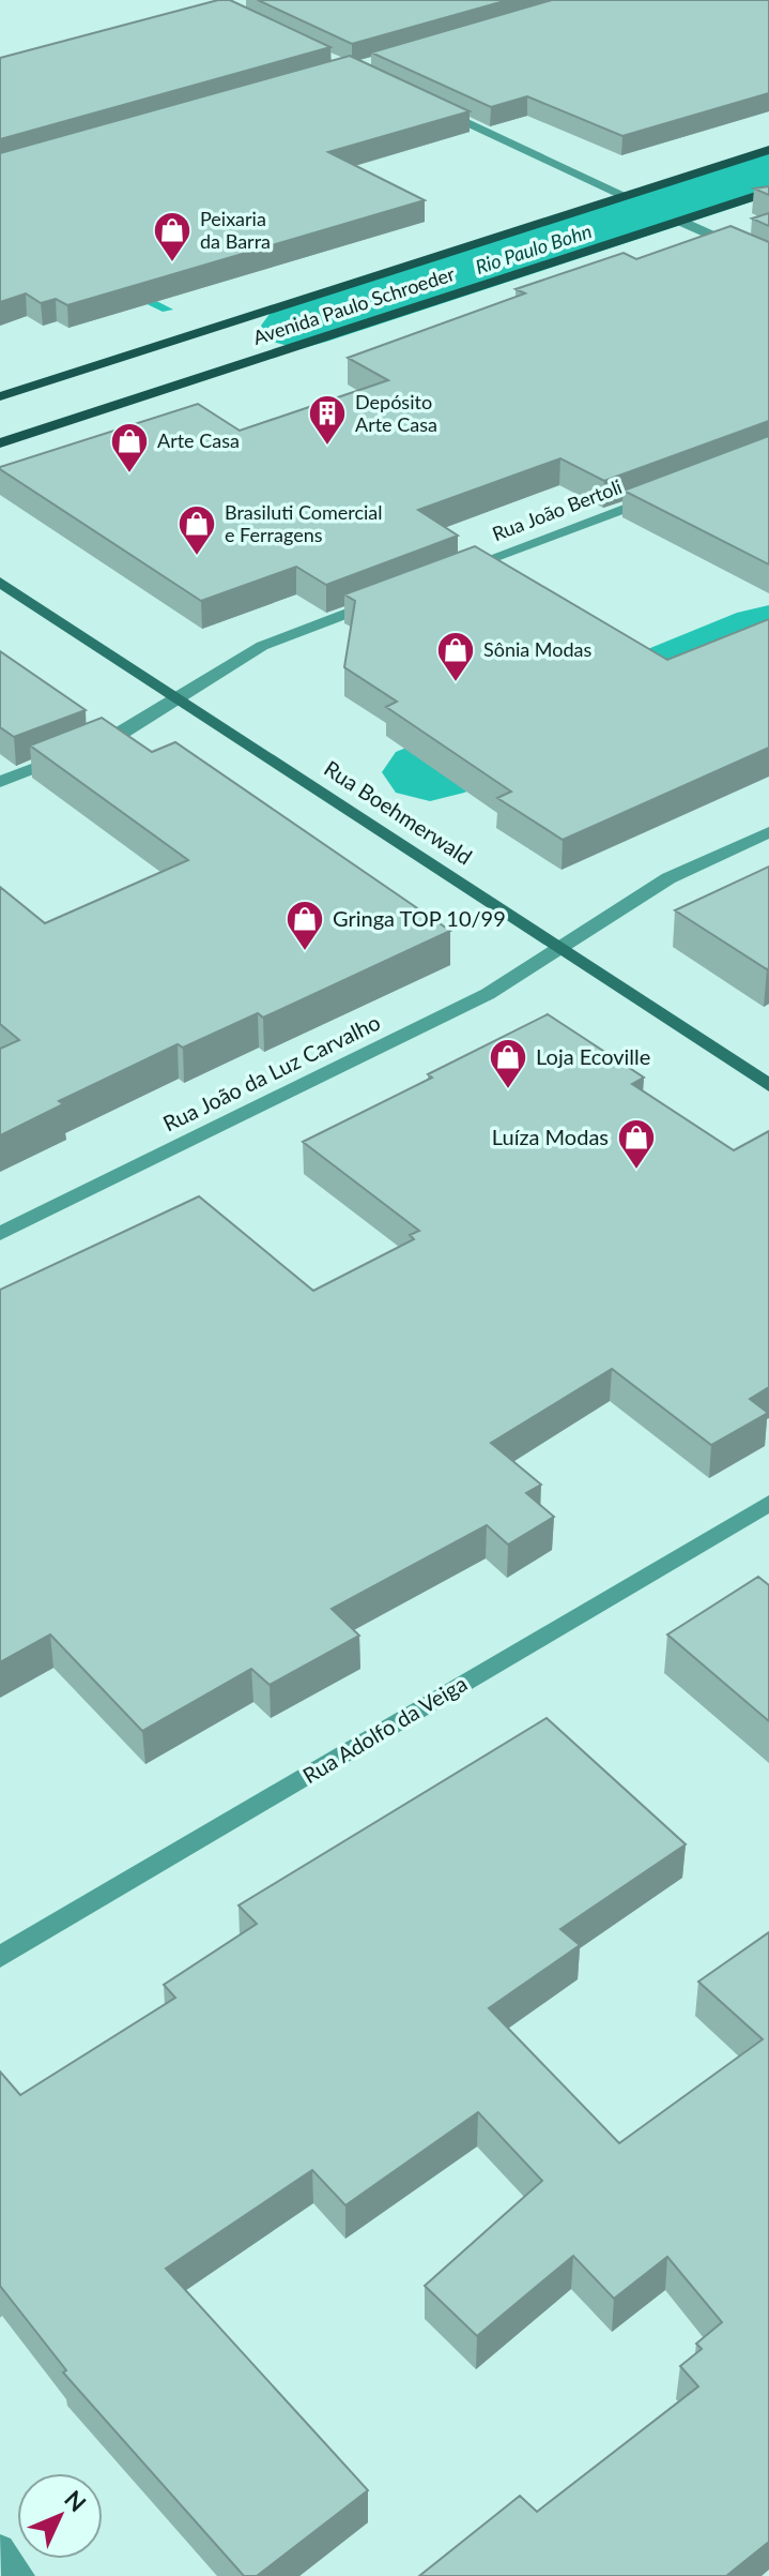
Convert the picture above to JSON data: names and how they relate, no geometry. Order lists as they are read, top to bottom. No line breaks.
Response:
{"streets":{"main road":["Avenida Paulo Schroeder","Rua Boehmerwald"],"street":["Rua João Bertoli","Rua João da Luz Carvalho","Rua Adolfo da Veiga"]},"crossings":[["Rua Boehmerwald","Rua João da Luz Carvalho"]],"water":["Rio Paulo Bohn"],"places":{"shop":["Peixaria da Barra","Arte Casa","Brasiluti Comercial e Ferragens","Sônia Modas","Gringa TOP 10/99","Loja Ecoville","Luíza Modas"],"building":["Depósito Arte Casa"]},"north":"top right"}
